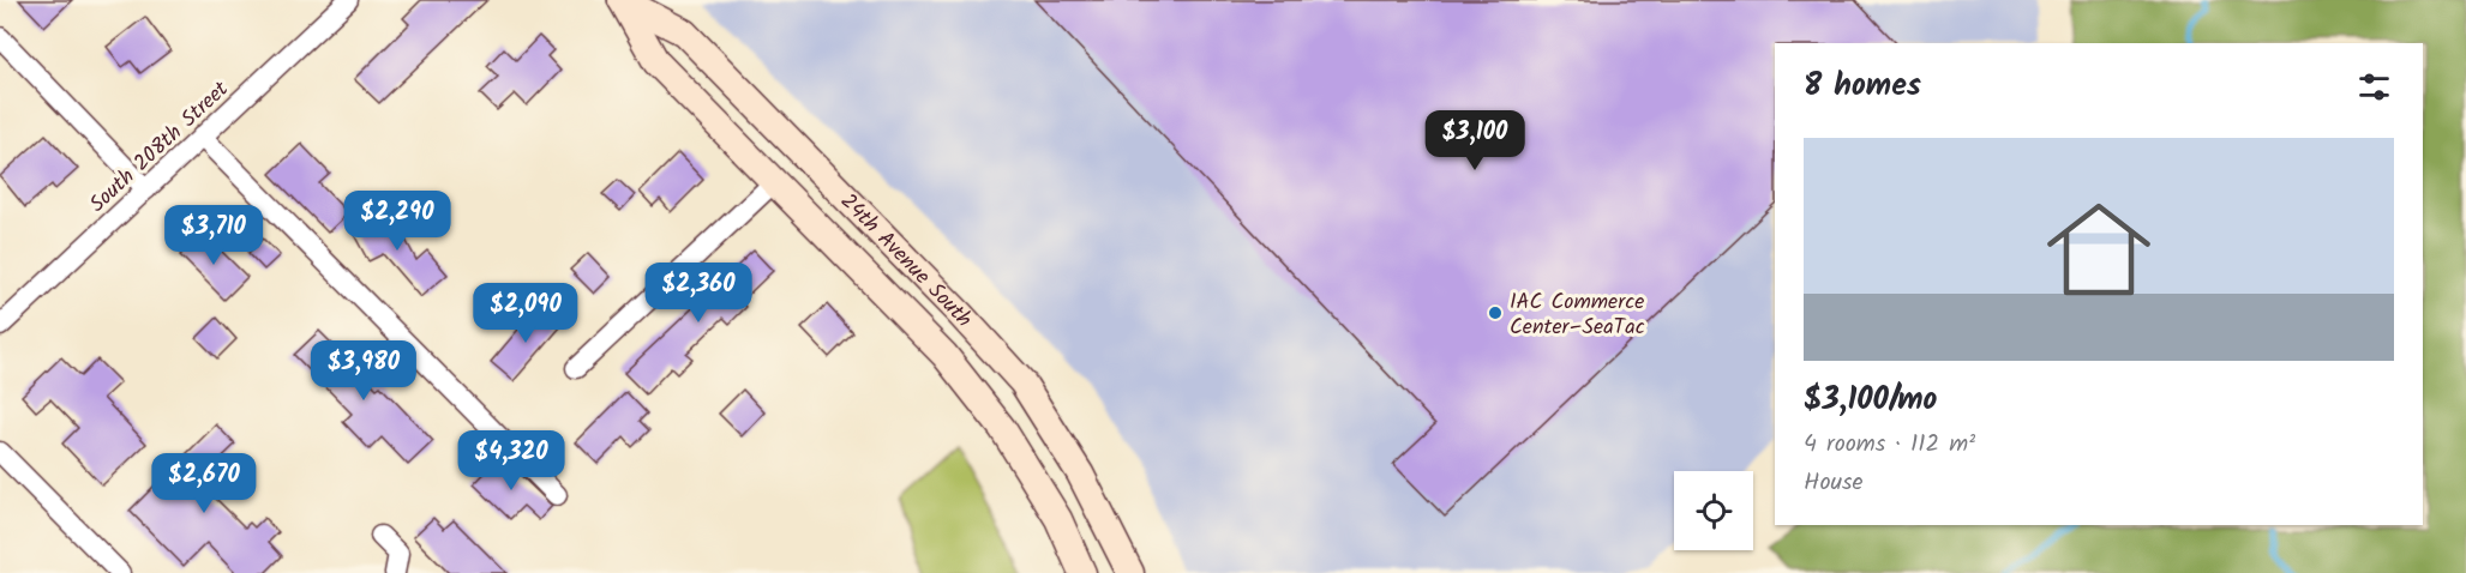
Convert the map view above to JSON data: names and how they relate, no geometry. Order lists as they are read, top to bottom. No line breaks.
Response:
{"streets":{"street":["South 208th Street","24th Avenue South"]},"places":["IAC Commerce Center–SeaTac"],"page":{"heading":"8 homes","price":["$3,100","$2,290","$3,710","$2,360","$2,090","$3,980","$4,320","$2,670"],"list":[{"name":"$3,100/mo","note":"4 rooms · 112 m² · House"}]}}
